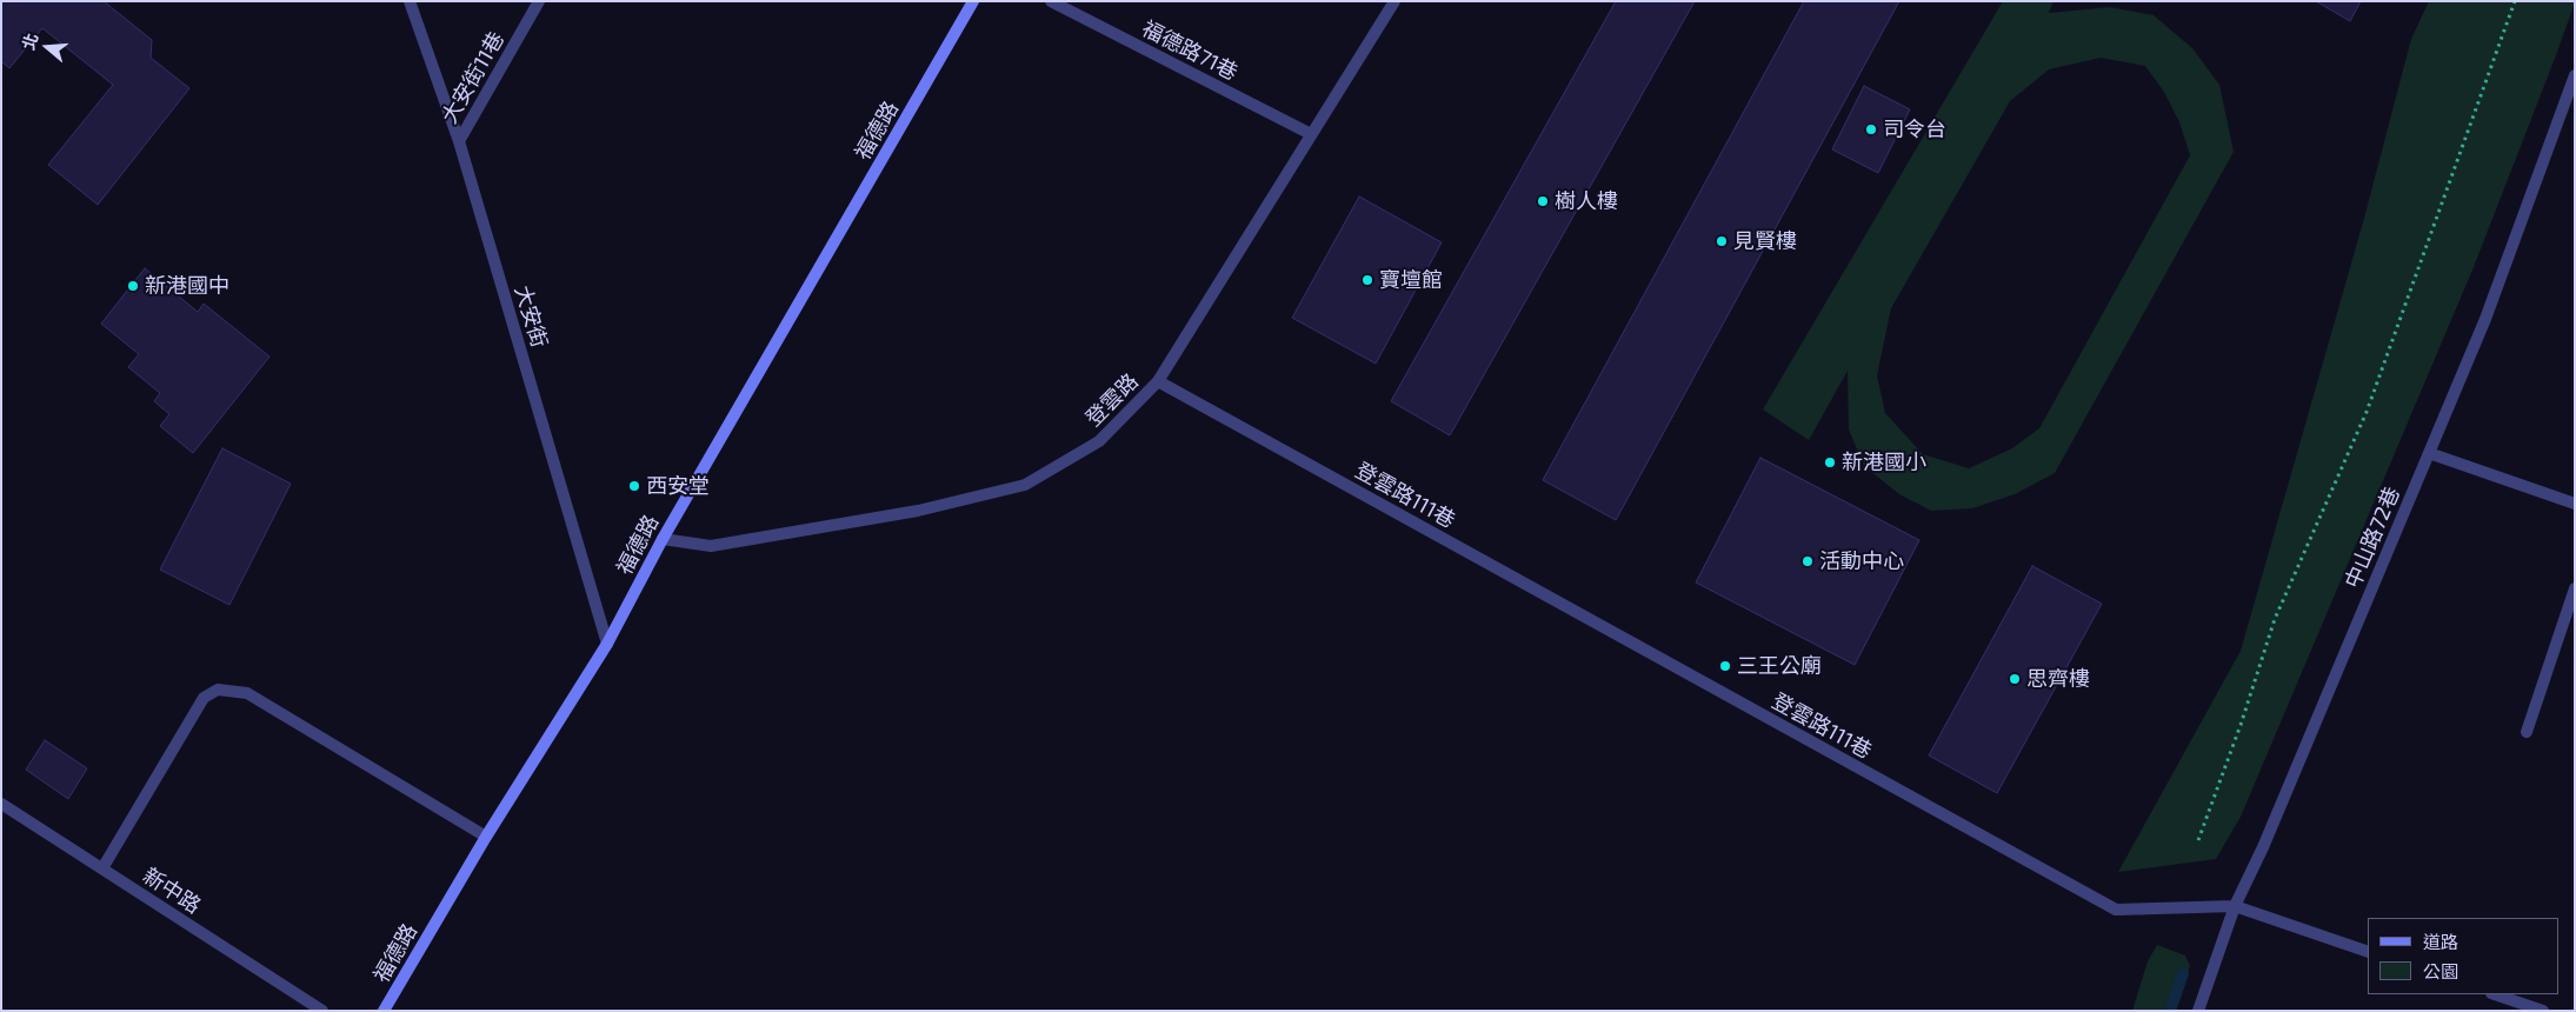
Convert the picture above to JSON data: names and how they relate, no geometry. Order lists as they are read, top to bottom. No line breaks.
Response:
{"streets":{"main road":["福德路"],"street":["福德路71巷","大安街11巷","大安街","登雲路","登雲路111巷","中山路72巷","新中路"]},"crossings":[["福德路71巷","登雲路"],["大安街11巷","大安街"],["福德路","大安街"],["福德路","登雲路"],["登雲路","登雲路111巷"],["登雲路111巷","中山路72巷"]],"places":["司令台","樹人樓","見賢樓","寶壇館","新港國中","新港國小","西安堂","活動中心","三王公廟","思齊樓"],"legend":["道路","公園"],"north":"left"}
